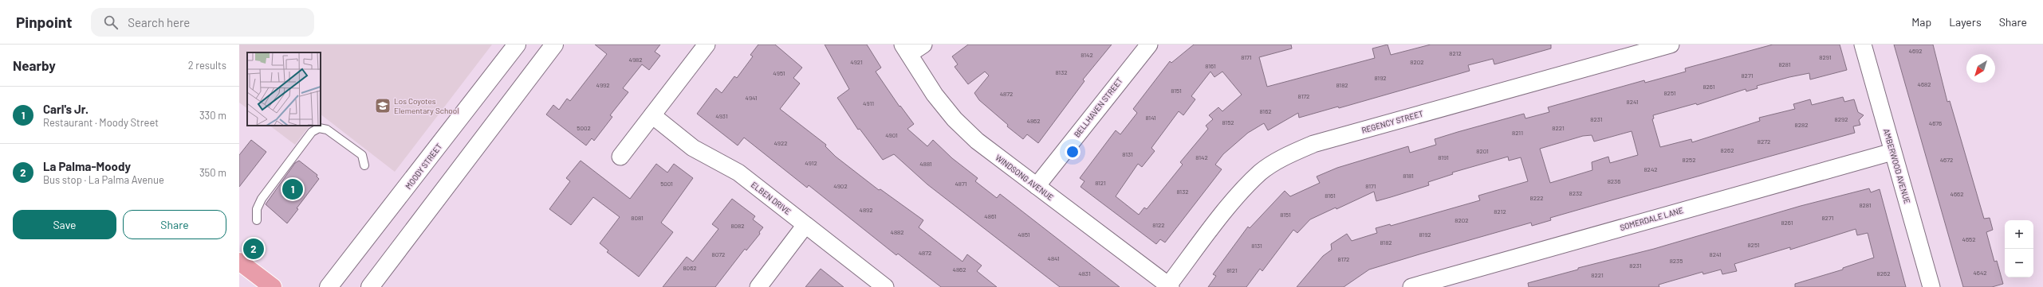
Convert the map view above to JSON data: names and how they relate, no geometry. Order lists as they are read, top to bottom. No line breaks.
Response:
{"streets":{"main road":["MOODY STREET"],"street":["BELLHAVEN STREET","REGENCY STREET","AMBERWOOD AVENUE","WINDSONG AVENUE","ELBEN DRIVE","SOMERDALE LANE"]},"crossings":[["BELLHAVEN STREET","WINDSONG AVENUE"],["REGENCY STREET","WINDSONG AVENUE"],["AMBERWOOD AVENUE","SOMERDALE LANE"]],"places":{"school or university":["Los Coyotes Elementary School"]},"house_numbers":["4692","8212","8142","8171","8291","4982","4921","8202","8281","8161","8132","4951","8271","8192","4682","4992","8182","8261","8151","8251","4872","8172","4941","8241","4911","8162","4931","8141","8231","8292","4862","8152","4676","8282","5002","8221","8211","4901","8272","4922","8262","8201","8131","8142","8191","8252","4672","4912","4881","8242","8181","8236","8121","5001","4871","4902","8171","8132","8232","4662","8161","8222","8281","4892","8212","8151","4861","8081","8271","8202","8261","8122","8082","4882","4851","8192","4652","8182","8251","8131","4872","8072","8241","4841","8172","8235","8231","8062","4862","8121","4642","4831","8262","8221"],"north":"bottom left","page":{"header":"Pinpoint","search":"Search here","nav":["Map","Layers","Share"],"heading":["Nearby","2 results"],"list":[{"mark":"1","name":"Carl's Jr.","note":"Restaurant · Moody Street","value":"330 m"},{"mark":"2","name":"La Palma-Moody","note":"Bus stop · La Palma Avenue","value":"350 m"}],"pins":["1","2"],"buttons":["Save","Share"],"map_buttons":["+","−"]}}
